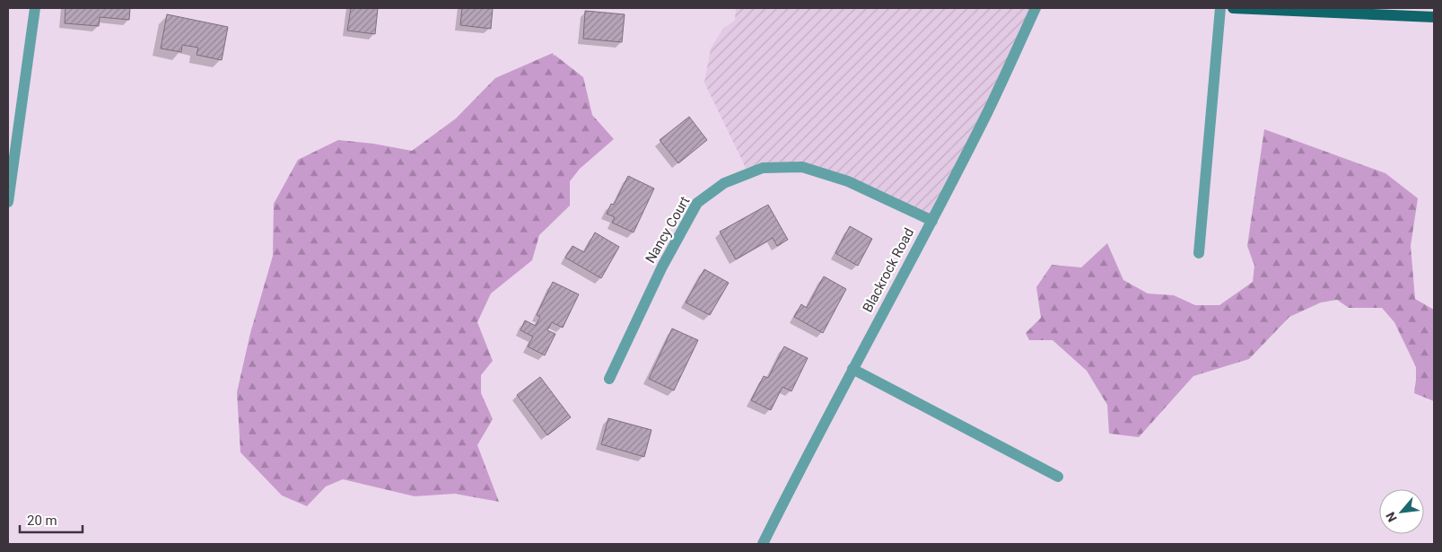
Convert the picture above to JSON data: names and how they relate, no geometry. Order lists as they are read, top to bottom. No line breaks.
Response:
{"streets":{"street":["Nancy Court","Blackrock Road"]},"crossings":[["Nancy Court","Blackrock Road"]],"scale_bar":"20 m","north":"bottom left"}
